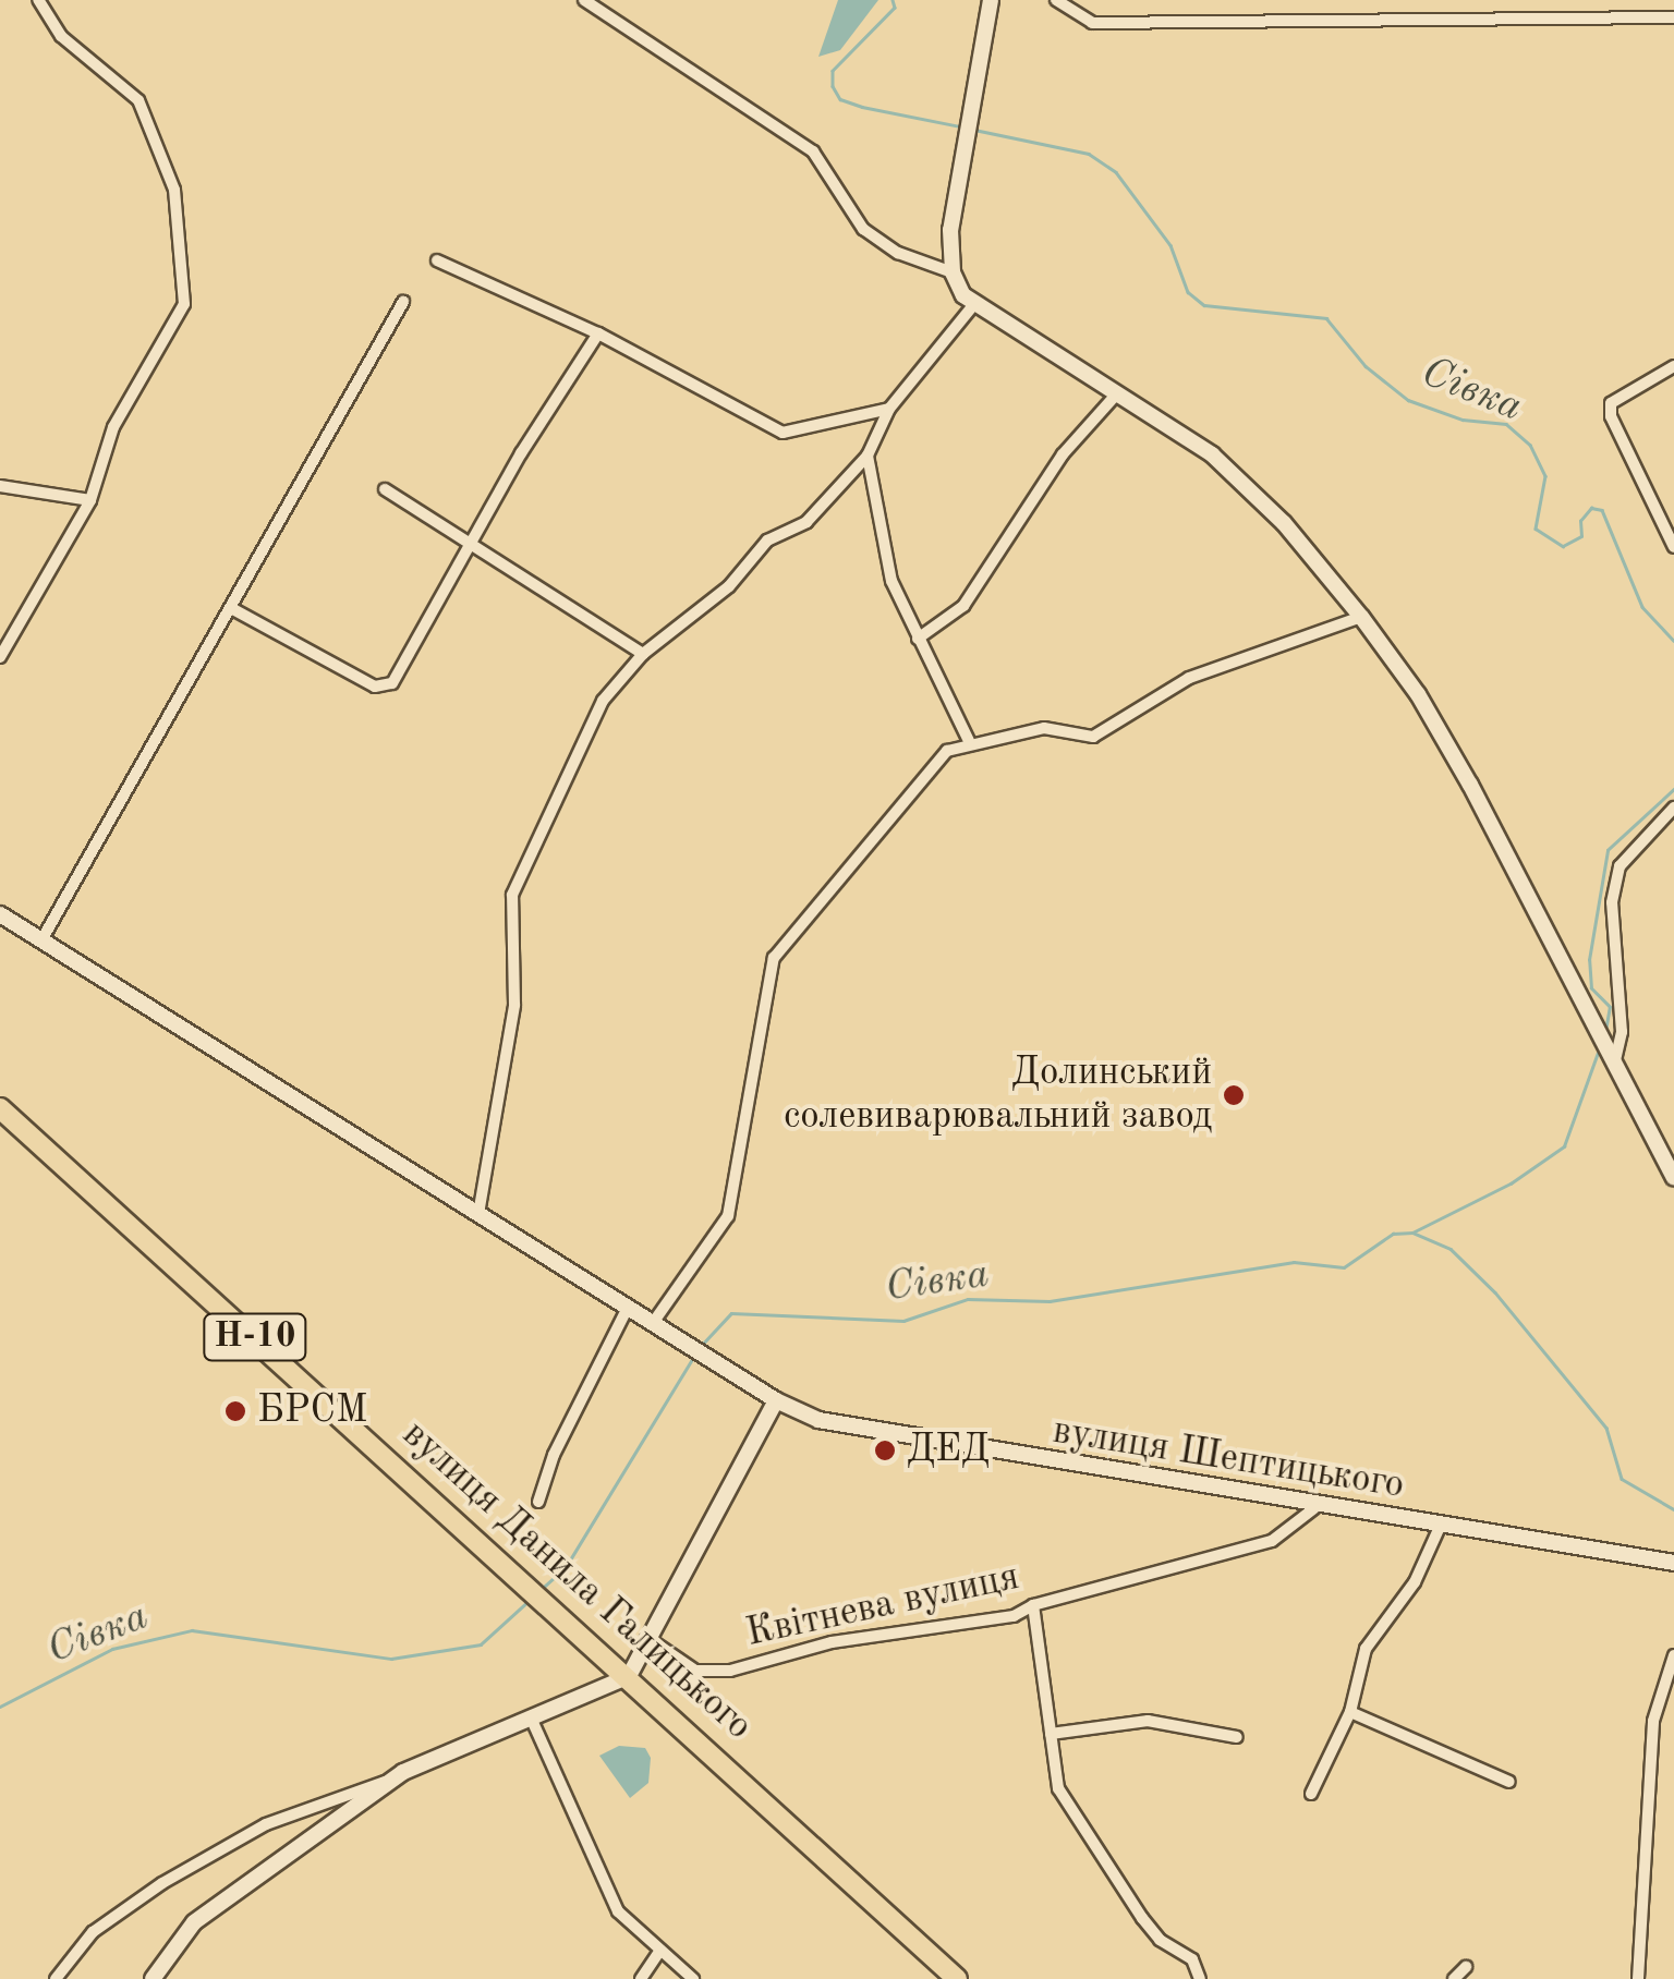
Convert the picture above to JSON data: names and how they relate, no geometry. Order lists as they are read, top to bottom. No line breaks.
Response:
{"streets":{"main road":["Н-10","вулиця Данила Галицького"],"street":["вулиця Шептицького","Квітнева вулиця"]},"crossings":[["вулиця Шептицького","Квітнева вулиця"]],"water":["Сівка"],"places":["Долинський солевиварювальний завод","БРСМ","ДЕД"]}
